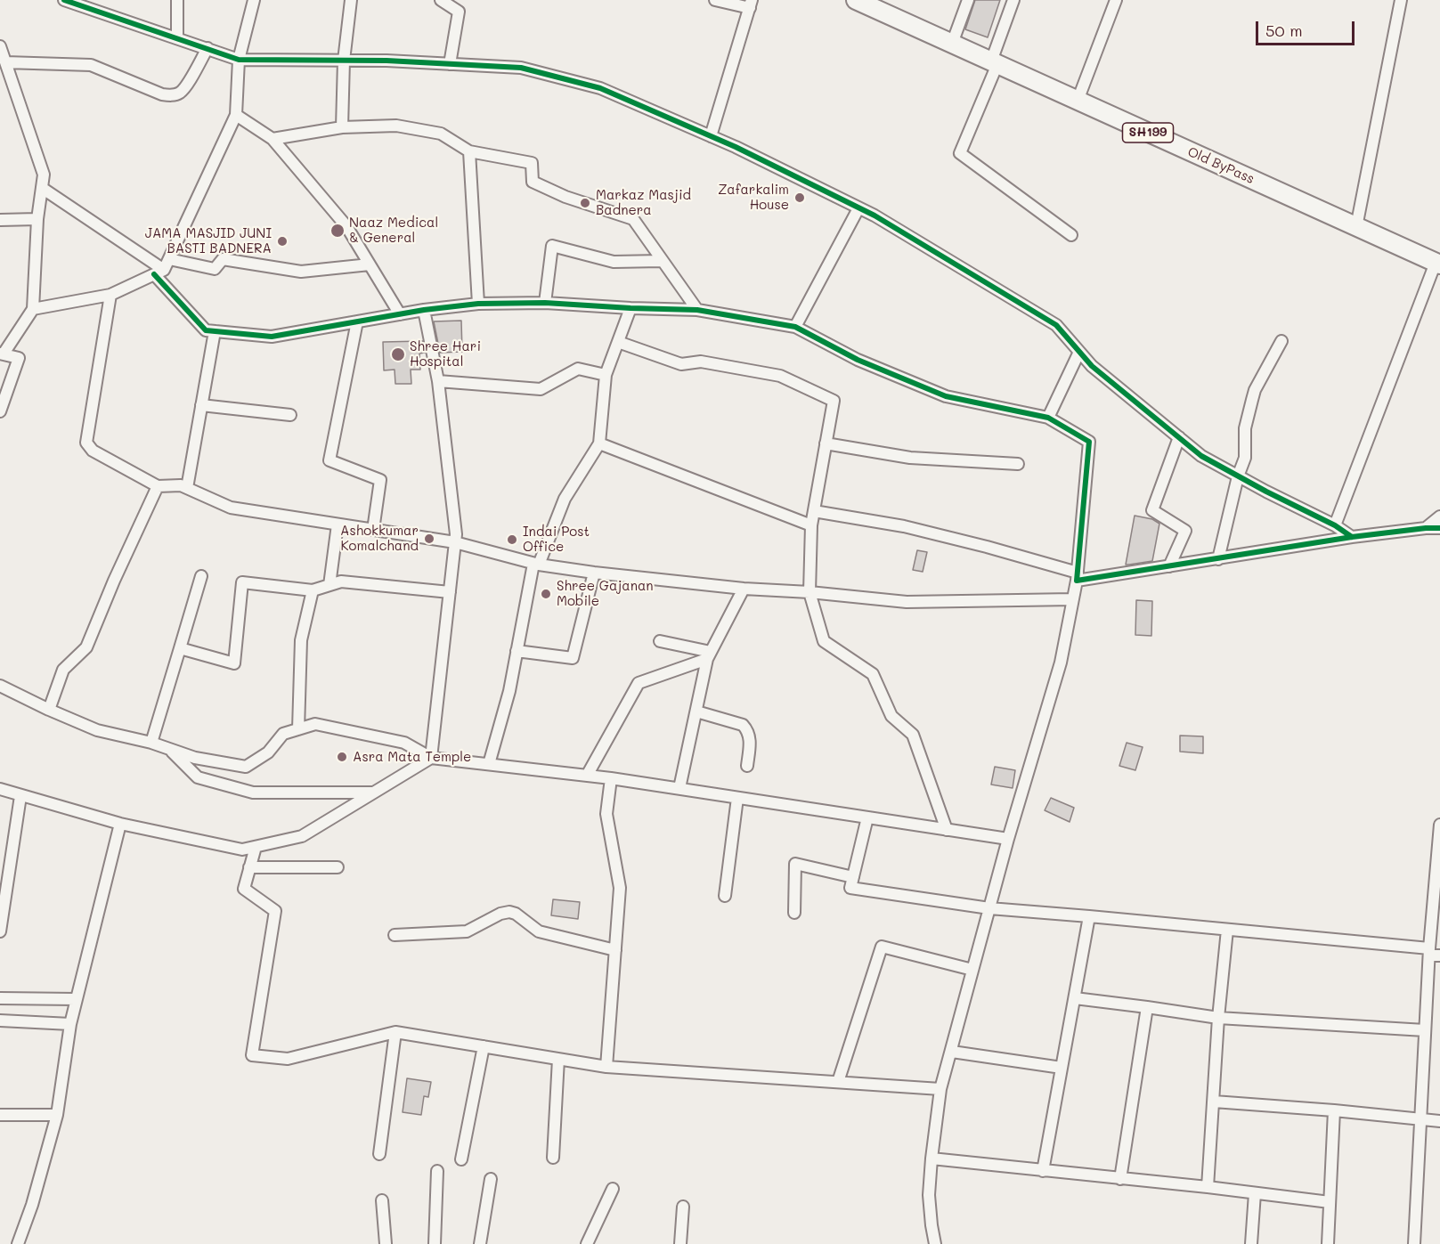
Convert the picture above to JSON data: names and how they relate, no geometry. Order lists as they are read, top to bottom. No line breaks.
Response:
{"streets":{"highway":["SH199","Old ByPass"]},"places":["Zafarkalim House","Markaz Masjid Badnera","Naaz Medical & General","JAMA MASJID JUNI BASTI BADNERA","Shree Hari Hospital","Ashokkumar Komalchand","Indai Post Office","Shree Gajanan Mobile","Asra Mata Temple"],"scale_bar":"50 m"}
